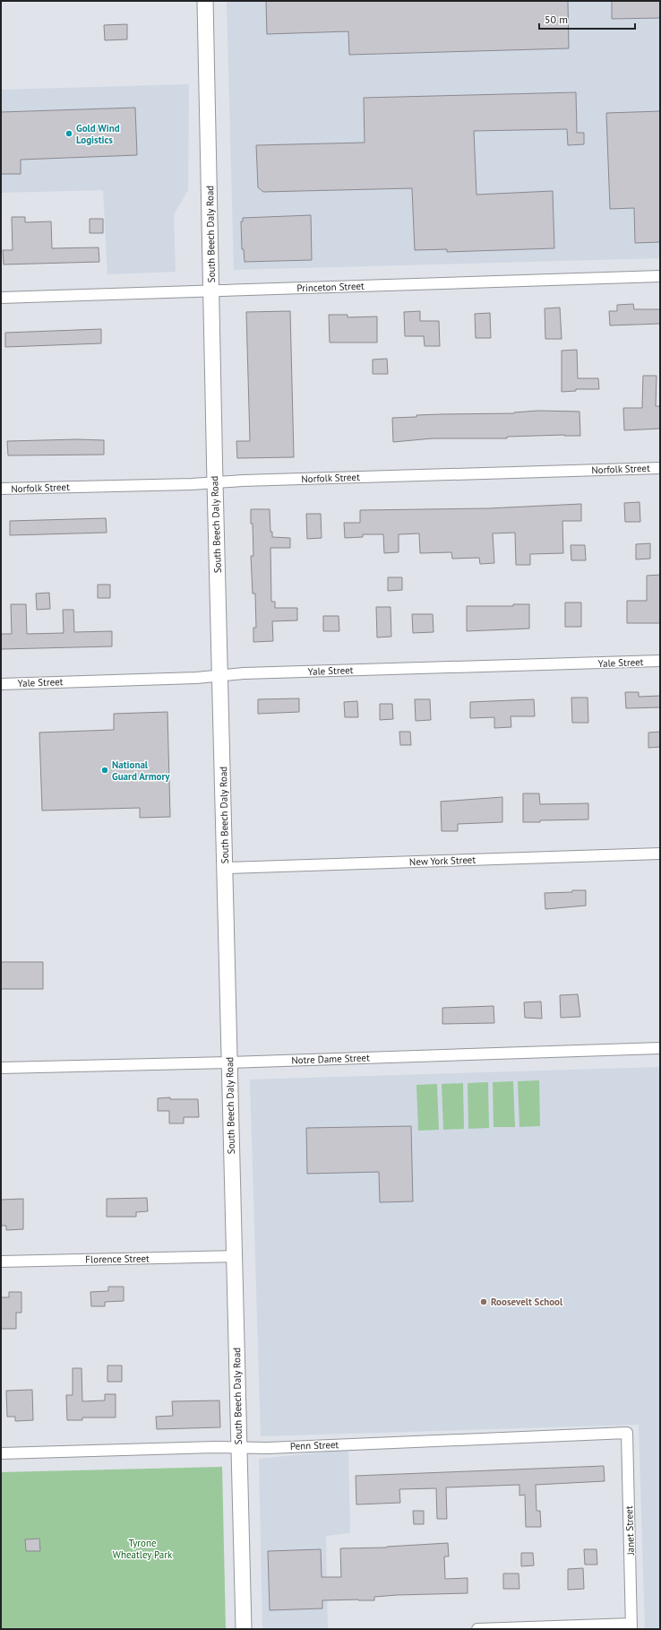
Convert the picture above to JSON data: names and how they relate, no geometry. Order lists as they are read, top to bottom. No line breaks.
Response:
{"streets":{"main road":["South Beech Daly Road"],"street":["Princeton Street","Norfolk Street","Yale Street","New York Street","Notre Dame Street","Florence Street","Penn Street","Janet Street"]},"crossings":[["South Beech Daly Road","Princeton Street"],["South Beech Daly Road","Norfolk Street"],["South Beech Daly Road","Yale Street"],["South Beech Daly Road","New York Street"],["South Beech Daly Road","Notre Dame Street"],["South Beech Daly Road","Florence Street"],["South Beech Daly Road","Penn Street"],["Penn Street","Janet Street"]],"parks":["Tyrone Wheatley Park"],"places":["Gold Wind Logistics","National Guard Armory","Roosevelt School"],"scale_bar":"50 m"}
